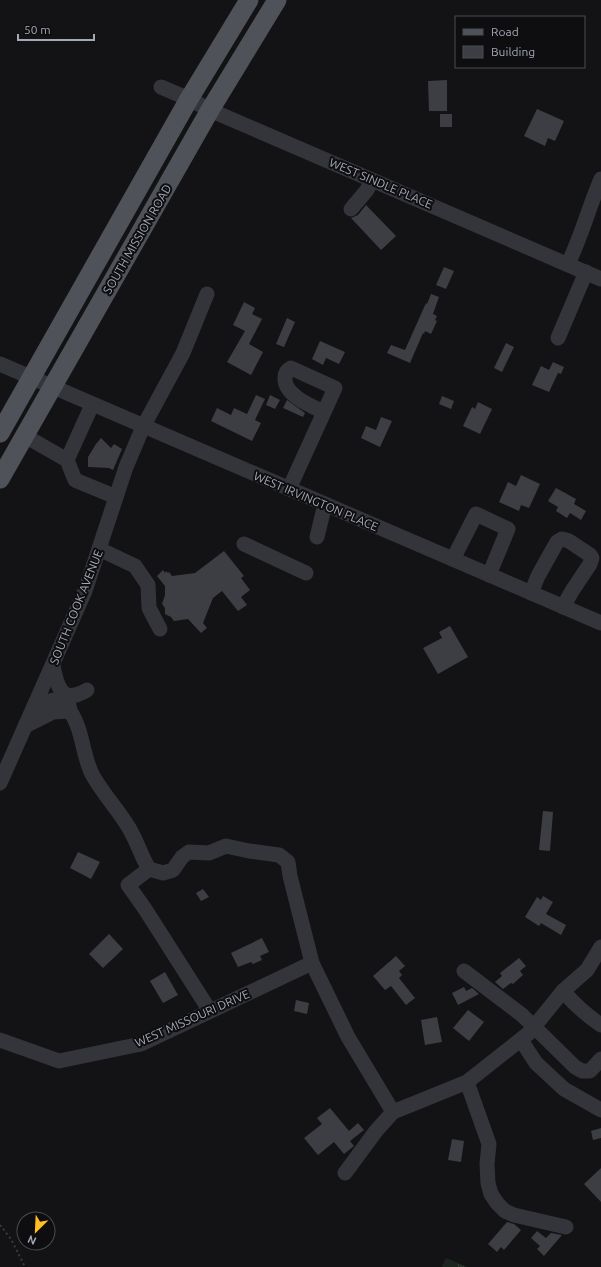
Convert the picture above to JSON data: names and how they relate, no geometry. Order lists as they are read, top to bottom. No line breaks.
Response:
{"streets":{"main road":["SOUTH MISSION ROAD"],"street":["WEST SINDLE PLACE","WEST IRVINGTON PLACE","SOUTH COOK AVENUE","WEST MISSOURI DRIVE"]},"crossings":[["WEST SINDLE PLACE","SOUTH MISSION ROAD"],["SOUTH MISSION ROAD","WEST IRVINGTON PLACE"],["WEST IRVINGTON PLACE","SOUTH COOK AVENUE"]],"legend":["Road","Building"],"scale_bar":"50 m","north":"bottom left"}
